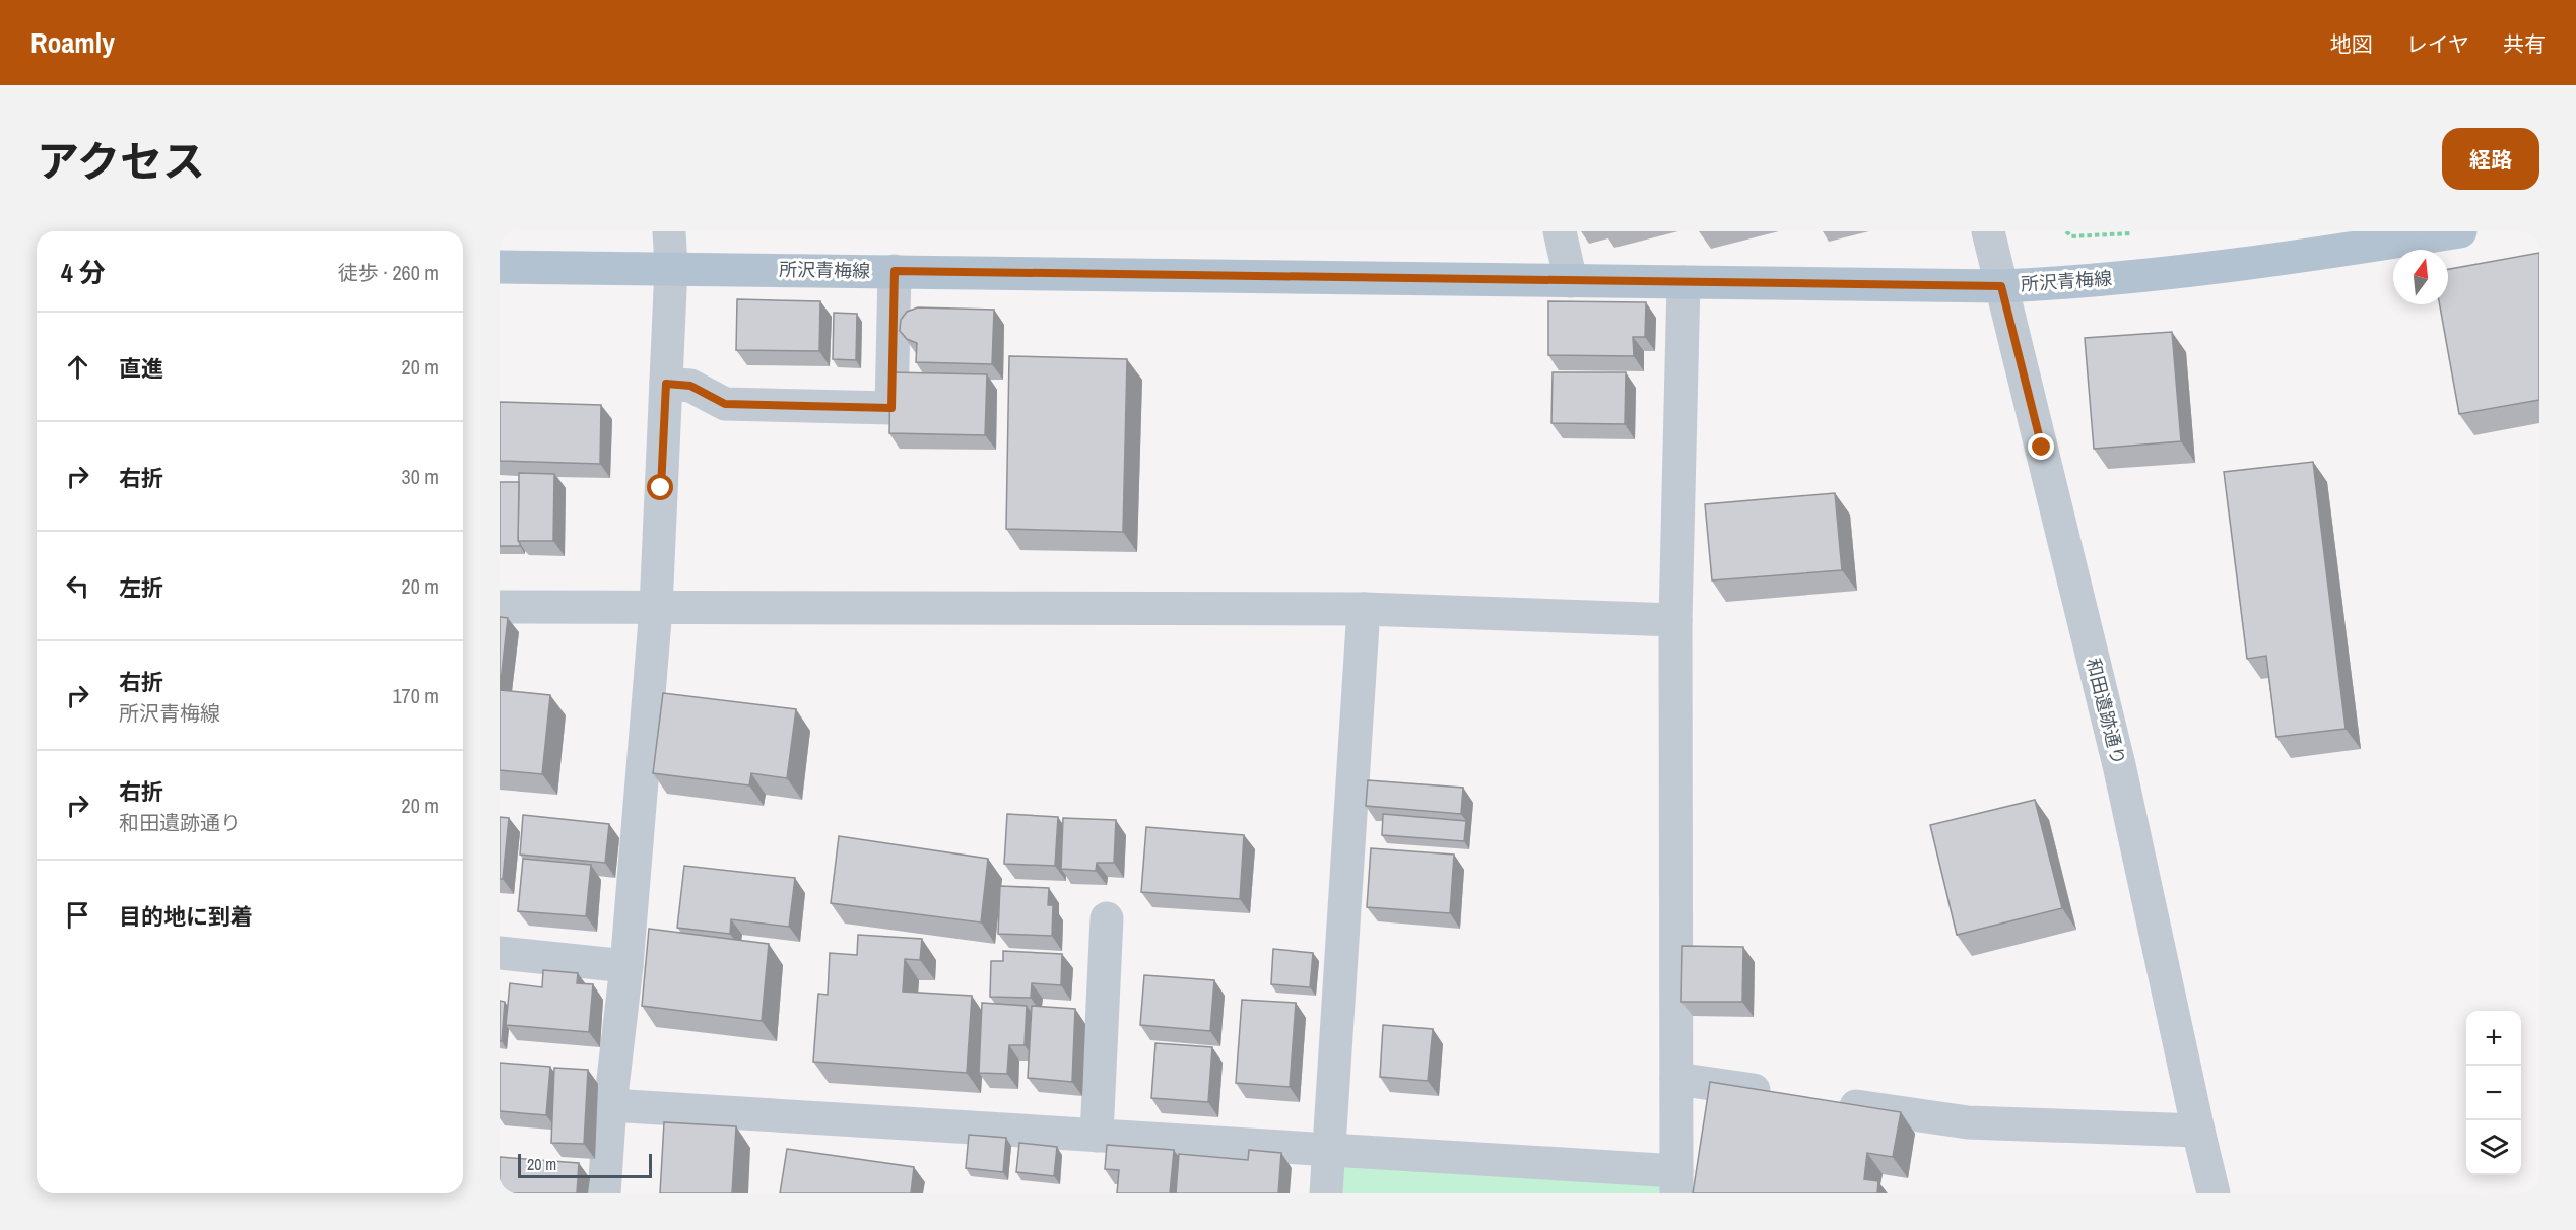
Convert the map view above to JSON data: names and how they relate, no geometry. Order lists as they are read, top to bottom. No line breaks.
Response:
{"streets":{"main road":["所沢青梅線"],"street":["和田遺跡通り"]},"crossings":[["所沢青梅線","和田遺跡通り"]],"scale_bar":"20 m","north":"top","page":{"header":"Roamly","nav":["地図","レイヤ","共有"],"title":"アクセス","buttons":"経路","heading":["4 分","徒歩 · 260 m"],"list":[["直進","20 m"],["右折","30 m"],["左折","20 m"],["右折","所沢青梅線","170 m"],["右折","和田遺跡通り","20 m"],"目的地に到着"],"map_buttons":["+","−"],"scale":"20 m"}}
